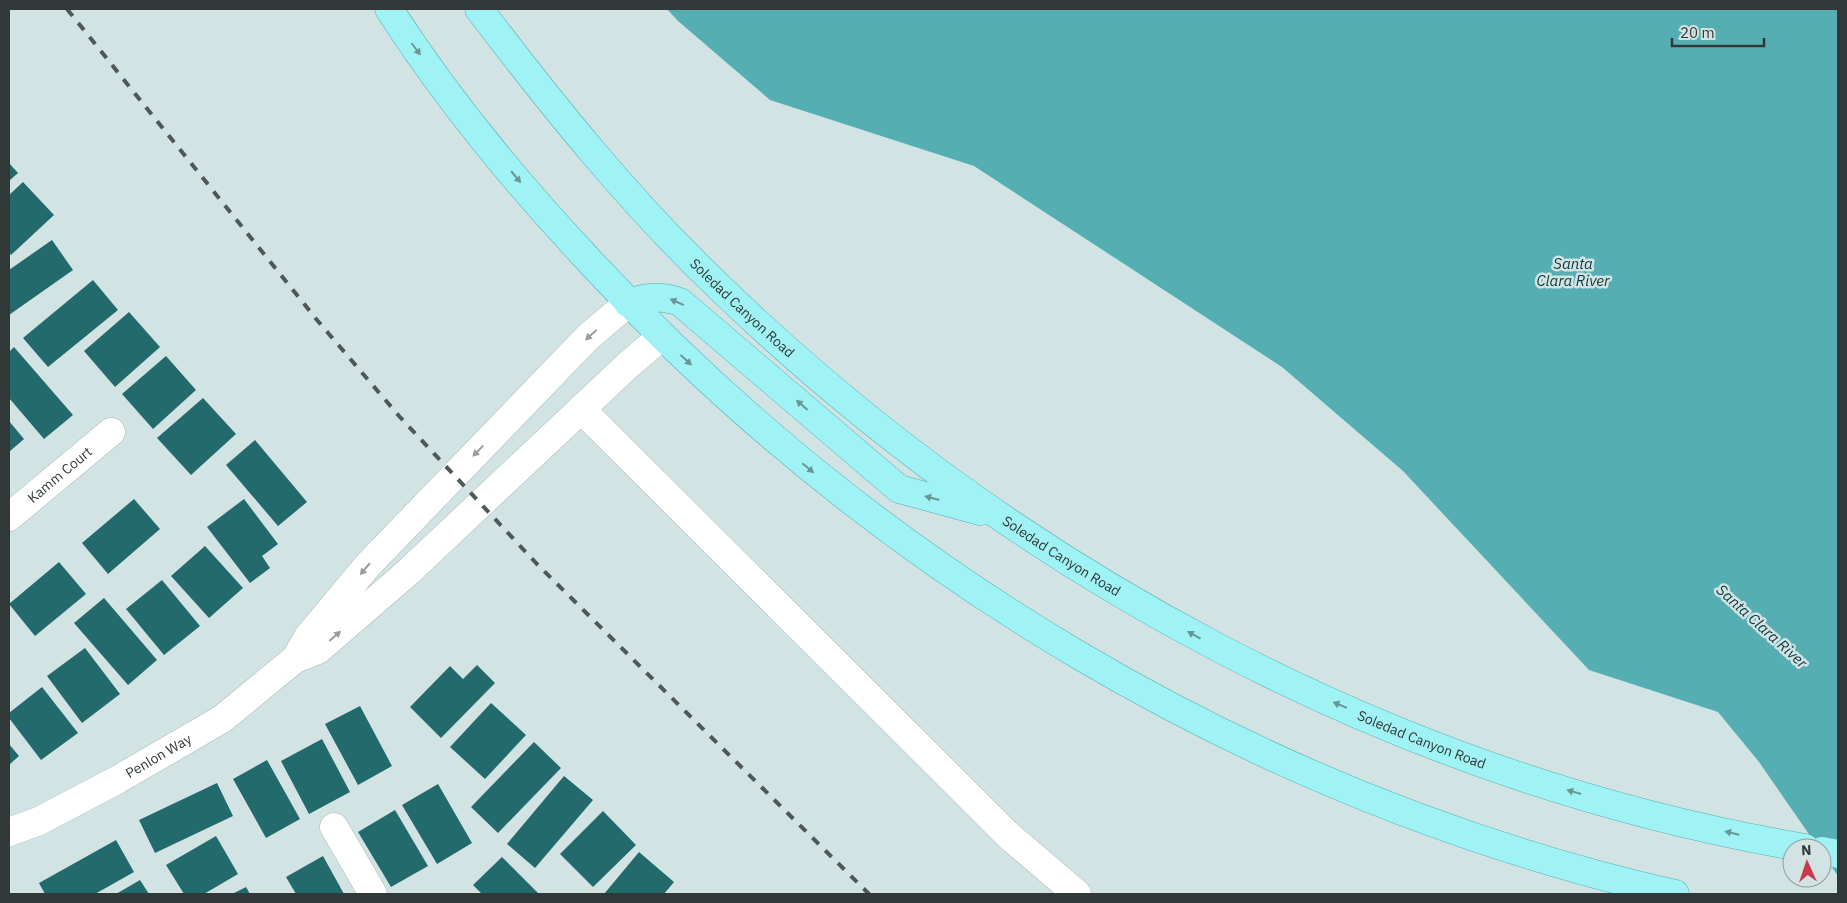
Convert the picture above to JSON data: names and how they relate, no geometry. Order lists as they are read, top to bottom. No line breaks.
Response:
{"streets":{"main road":["Soledad Canyon Road"],"street":["Kamm Court","Penlon Way"]},"water":["Santa Clara River"],"scale_bar":"20 m","north":"top"}
